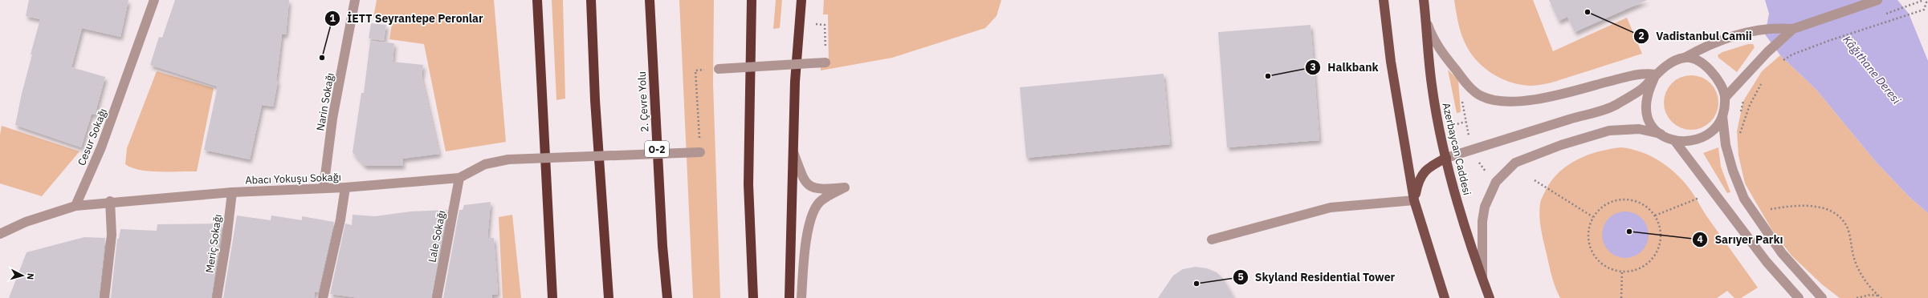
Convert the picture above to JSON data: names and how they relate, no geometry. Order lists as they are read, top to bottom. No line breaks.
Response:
{"streets":{"highway":["2. Çevre Yolu","O-2"],"main road":["Azerbaycan Caddesi"],"street":["Narin Sokağı","Cesur Sokağı","Abacı Yokuşu Sokağı","Lale Sokağı","Meriç Sokağı"]},"crossings":[["Narin Sokağı","Abacı Yokuşu Sokağı"],["Cesur Sokağı","Abacı Yokuşu Sokağı"],["Abacı Yokuşu Sokağı","Lale Sokağı"],["Abacı Yokuşu Sokağı","Meriç Sokağı"]],"water":["Kâğıthane Deresi"],"places":["Vadistanbul Camii","İETT Seyrantepe Peronlar","Halkbank","Sarıyer Parkı","Skyland Residential Tower"],"north":"right"}
